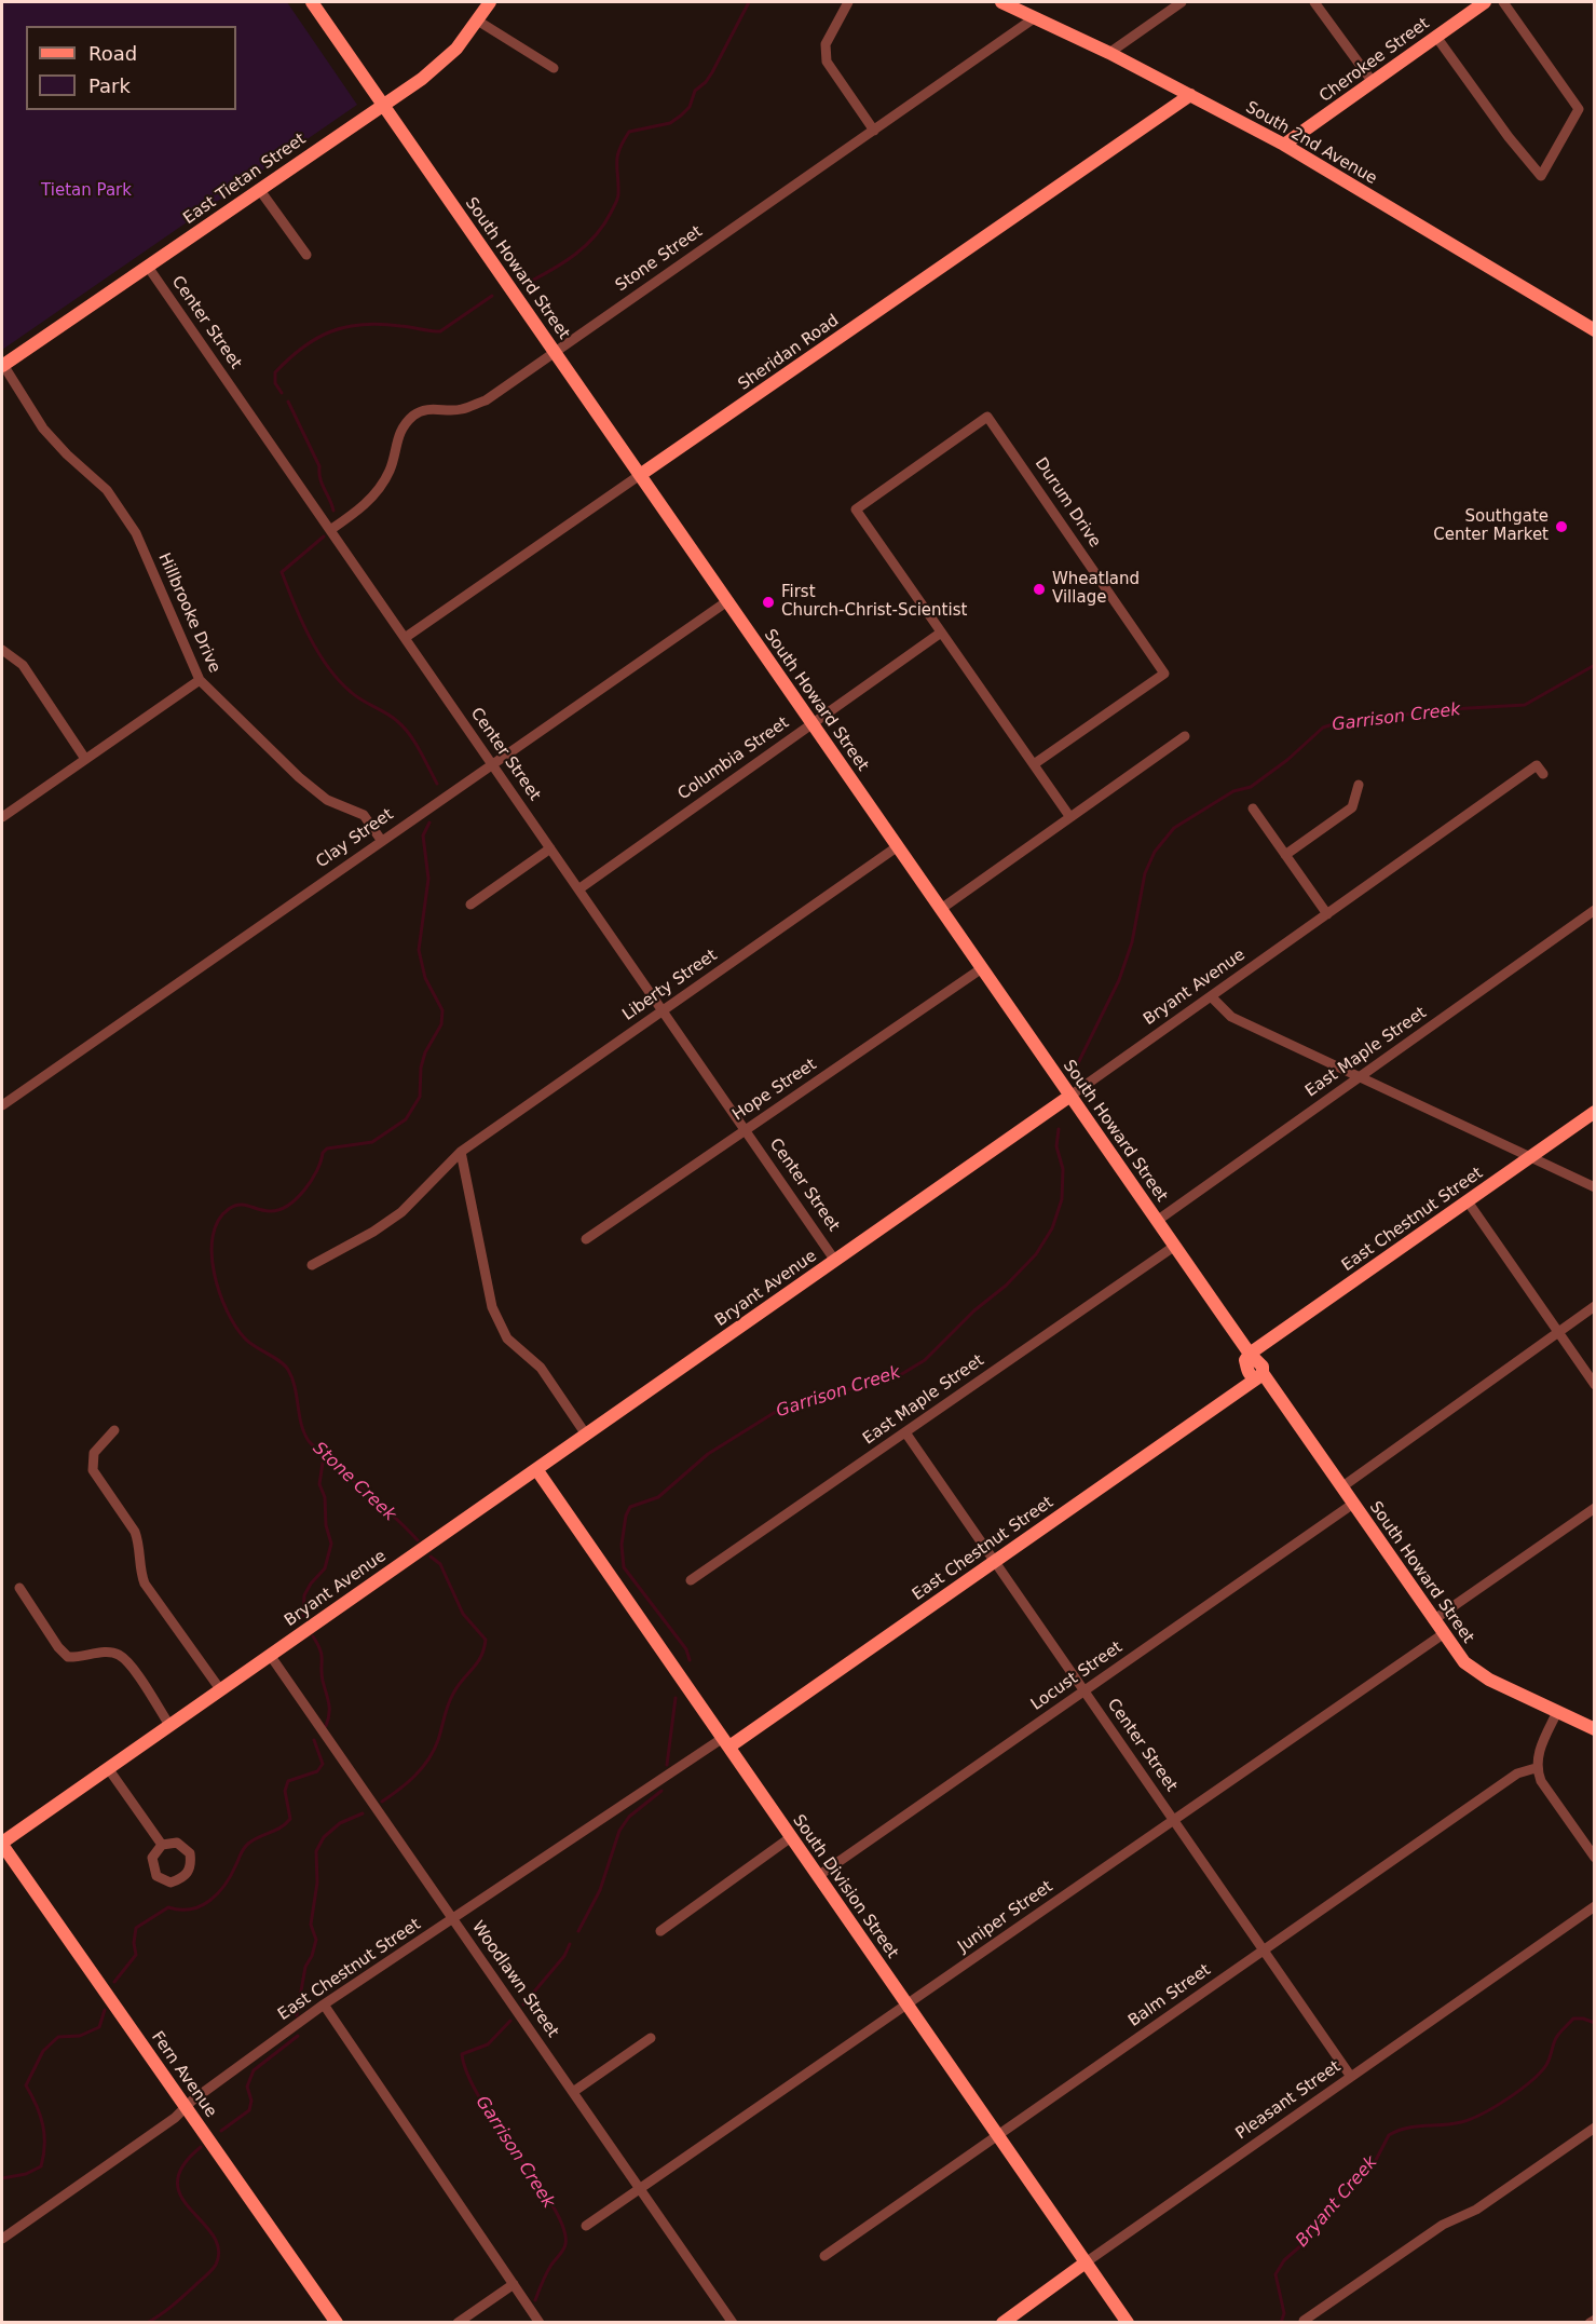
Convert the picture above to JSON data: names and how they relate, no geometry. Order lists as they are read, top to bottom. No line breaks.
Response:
{"streets":{"main road":["Cherokee Street","South 2nd Avenue","East Tietan Street","South Howard Street","Sheridan Road","Bryant Avenue","East Chestnut Street","South Division Street","Fern Avenue","Pleasant Street"],"street":["Stone Street","Center Street","Durum Drive","Hillbrooke Drive","Columbia Street","Clay Street","Liberty Street","East Maple Street","Hope Street","Locust Street","Juniper Street","Woodlawn Street","Balm Street"]},"crossings":[["Cherokee Street","South 2nd Avenue"],["South 2nd Avenue","Stone Street"],["South 2nd Avenue","Sheridan Road"],["East Tietan Street","South Howard Street"],["East Tietan Street","Center Street"],["East Tietan Street","Hillbrooke Drive"],["Stone Street","South Howard Street"],["Stone Street","Center Street"],["South Howard Street","Sheridan Road"],["South Howard Street","Columbia Street"],["South Howard Street","Clay Street"],["South Howard Street","Liberty Street"],["South Howard Street","Bryant Avenue"],["South Howard Street","East Maple Street"],["South Howard Street","Hope Street"],["South Howard Street","East Chestnut Street"],["South Howard Street","Locust Street"],["South Howard Street","Juniper Street"],["Center Street","Sheridan Road"],["Center Street","Columbia Street"],["Center Street","Clay Street"],["Center Street","Liberty Street"],["Center Street","Bryant Avenue"],["Center Street","East Maple Street"],["Center Street","Hope Street"],["Center Street","East Chestnut Street"],["Center Street","Locust Street"],["Center Street","Juniper Street"],["Center Street","Balm Street"],["Center Street","Pleasant Street"],["Durum Drive","Columbia Street"],["Hillbrooke Drive","Clay Street"],["Bryant Avenue","South Division Street"],["Bryant Avenue","Woodlawn Street"],["Bryant Avenue","Fern Avenue"],["East Chestnut Street","South Division Street"],["East Chestnut Street","Woodlawn Street"],["East Chestnut Street","Fern Avenue"],["Locust Street","South Division Street"],["South Division Street","Juniper Street"],["South Division Street","Balm Street"],["South Division Street","Pleasant Street"],["Juniper Street","Woodlawn Street"]],"water":["Garrison Creek","Stone Creek","Bryant Creek"],"parks":["Tietan Park"],"places":["Southgate Center Market","Wheatland Village","First Church-Christ-Scientist"],"legend":["Road","Park"]}
